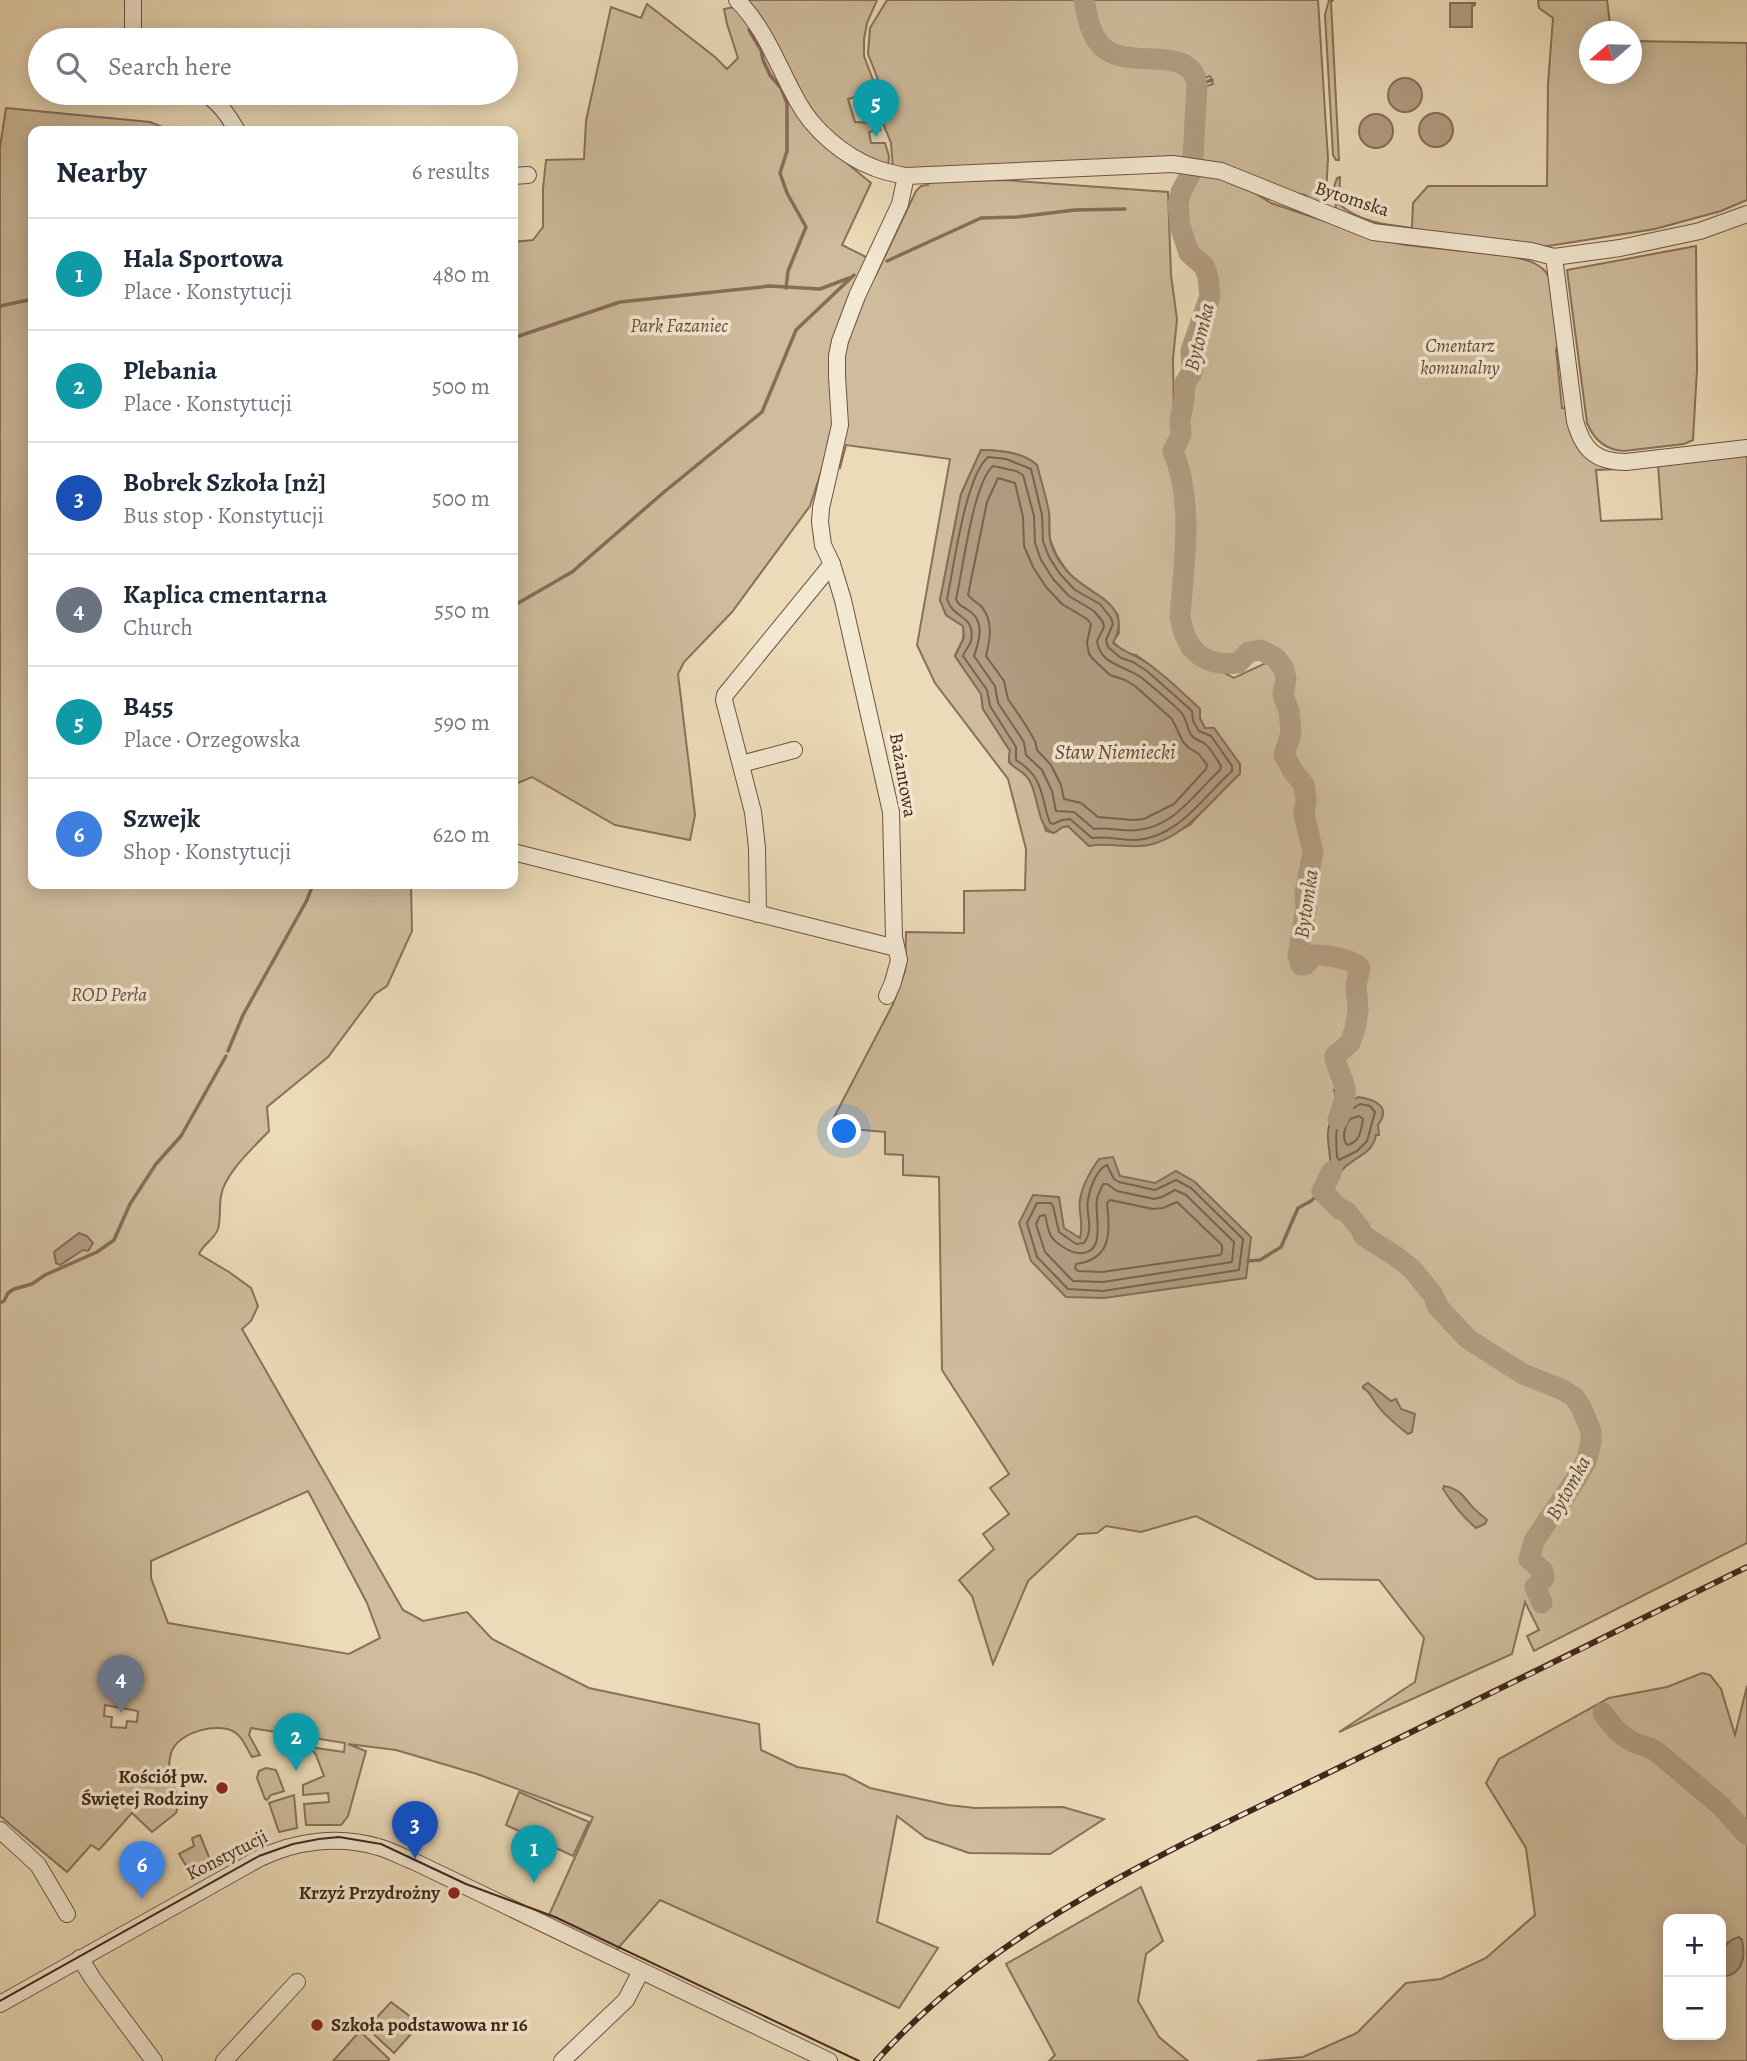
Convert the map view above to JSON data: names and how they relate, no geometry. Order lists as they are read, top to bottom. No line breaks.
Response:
{"streets":{"street":["Bytomska","Bażantowa","Konstytucji"]},"crossings":[["Bytomska","Bażantowa"]],"water":["Bytomka","Staw Niemiecki"],"parks":["Park Fazaniec","Cmentarz komunalny","ROD Perła"],"places":["Kościół pw. Świętej Rodziny","Krzyż Przydrożny","Szkoła podstawowa nr 16"],"north":"left","page":{"search":"Search here","pins":["5","4","2","3","1","6"],"heading":["Nearby","6 results"],"list":[{"mark":"1","name":"Hala Sportowa","note":"Place · Konstytucji","value":"480 m"},{"mark":"2","name":"Plebania","note":"Place · Konstytucji","value":"500 m"},{"mark":"3","name":"Bobrek Szkoła [nż]","note":"Bus stop · Konstytucji","value":"500 m"},{"mark":"4","name":"Kaplica cmentarna","note":"Church","value":"550 m"},{"mark":"5","name":"B455","note":"Place · Orzegowska","value":"590 m"},{"mark":"6","name":"Szwejk","note":"Shop · Konstytucji","value":"620 m"}],"map_buttons":["+","−"]}}
